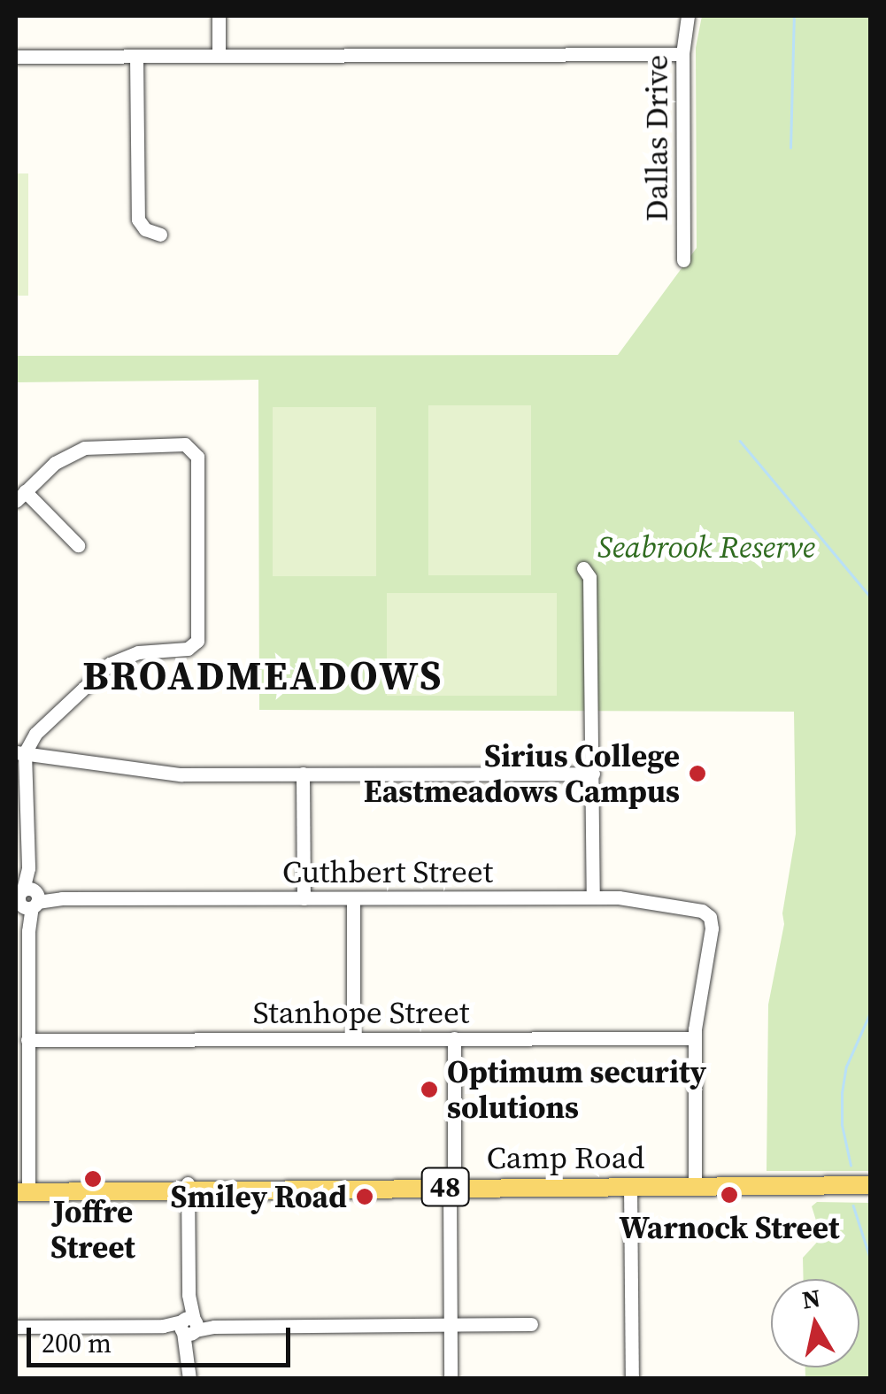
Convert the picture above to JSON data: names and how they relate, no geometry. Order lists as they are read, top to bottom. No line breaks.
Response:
{"streets":{"main road":["Camp Road","48"],"street":["Dallas Drive","Cuthbert Street","Stanhope Street"]},"crossings":[["Cuthbert Street","Stanhope Street"]],"districts":["BROADMEADOWS"],"parks":["Seabrook Reserve"],"places":["Sirius College Eastmeadows Campus","Optimum security solutions","Joffre Street","Warnock Street","Smiley Road"],"scale_bar":"200 m","north":"top"}
